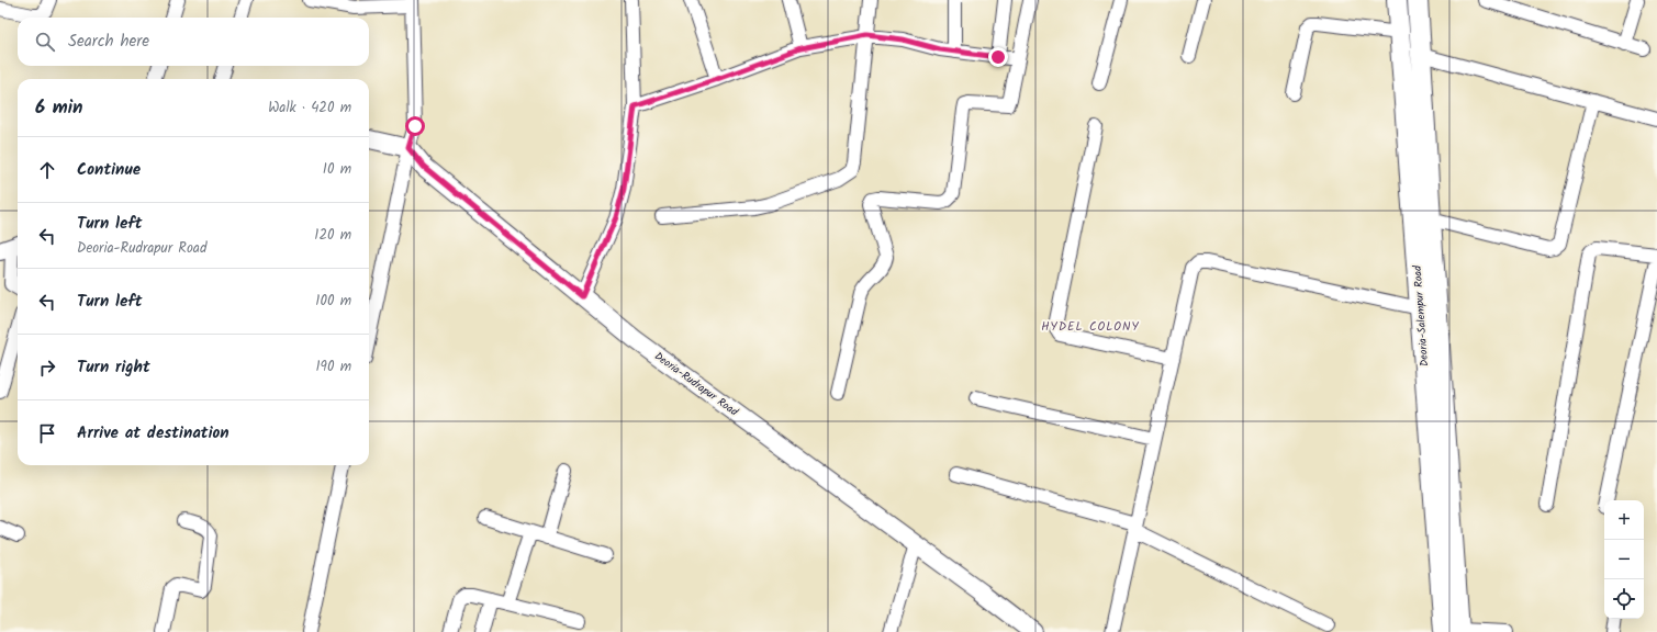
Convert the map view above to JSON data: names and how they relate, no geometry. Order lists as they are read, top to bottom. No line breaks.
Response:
{"streets":{"highway":["Deoria-Salempur Road"],"main road":["Deoria-Rudrapur Road"]},"districts":["HYDEL COLONY"],"page":{"search":"Search here","heading":["6 min","Walk · 420 m"],"list":[["Continue","10 m"],["Turn left","Deoria-Rudrapur Road","120 m"],["Turn left","100 m"],["Turn right","190 m"],"Arrive at destination"],"map_buttons":["+","−"]}}
